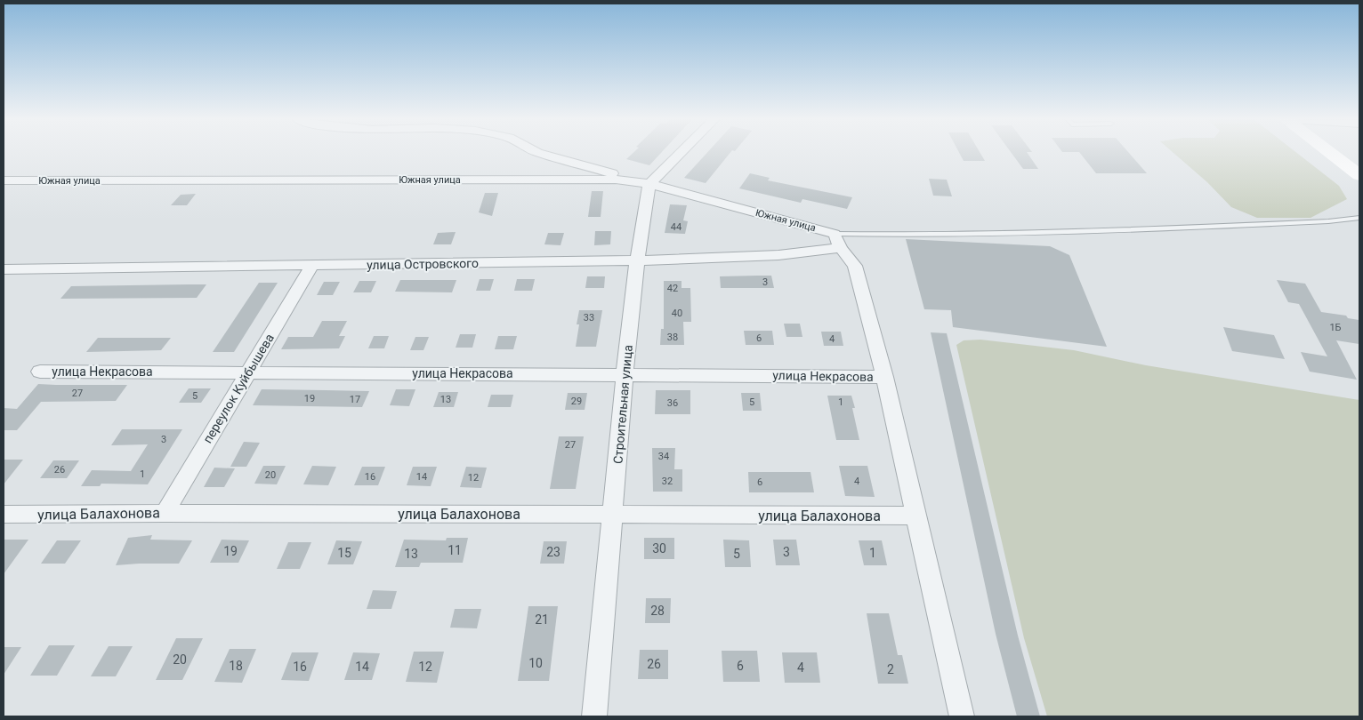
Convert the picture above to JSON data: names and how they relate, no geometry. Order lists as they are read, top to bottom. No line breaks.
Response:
{"streets":{"street":["Южная улица","улица Островского","улица Некрасова","переулок Куйбышева","Строительная улица","улица Балахонова"]},"crossings":[["Южная улица","улица Островского"],["Южная улица","Строительная улица"],["улица Островского","переулок Куйбышева"],["улица Островского","Строительная улица"],["улица Некрасова","переулок Куйбышева"],["улица Некрасова","Строительная улица"],["переулок Куйбышева","улица Балахонова"],["Строительная улица","улица Балахонова"]],"house_numbers":["44","3","42","40","33","1Б","38","6","4","27","5","19","17","13","29","5","1","36","3","27","34","26","1","20","16","14","12","32","4","6","30","11","19","23","3","15","1","13","5","28","21","20","10","26","18","6","16","14","12","4","2"]}
